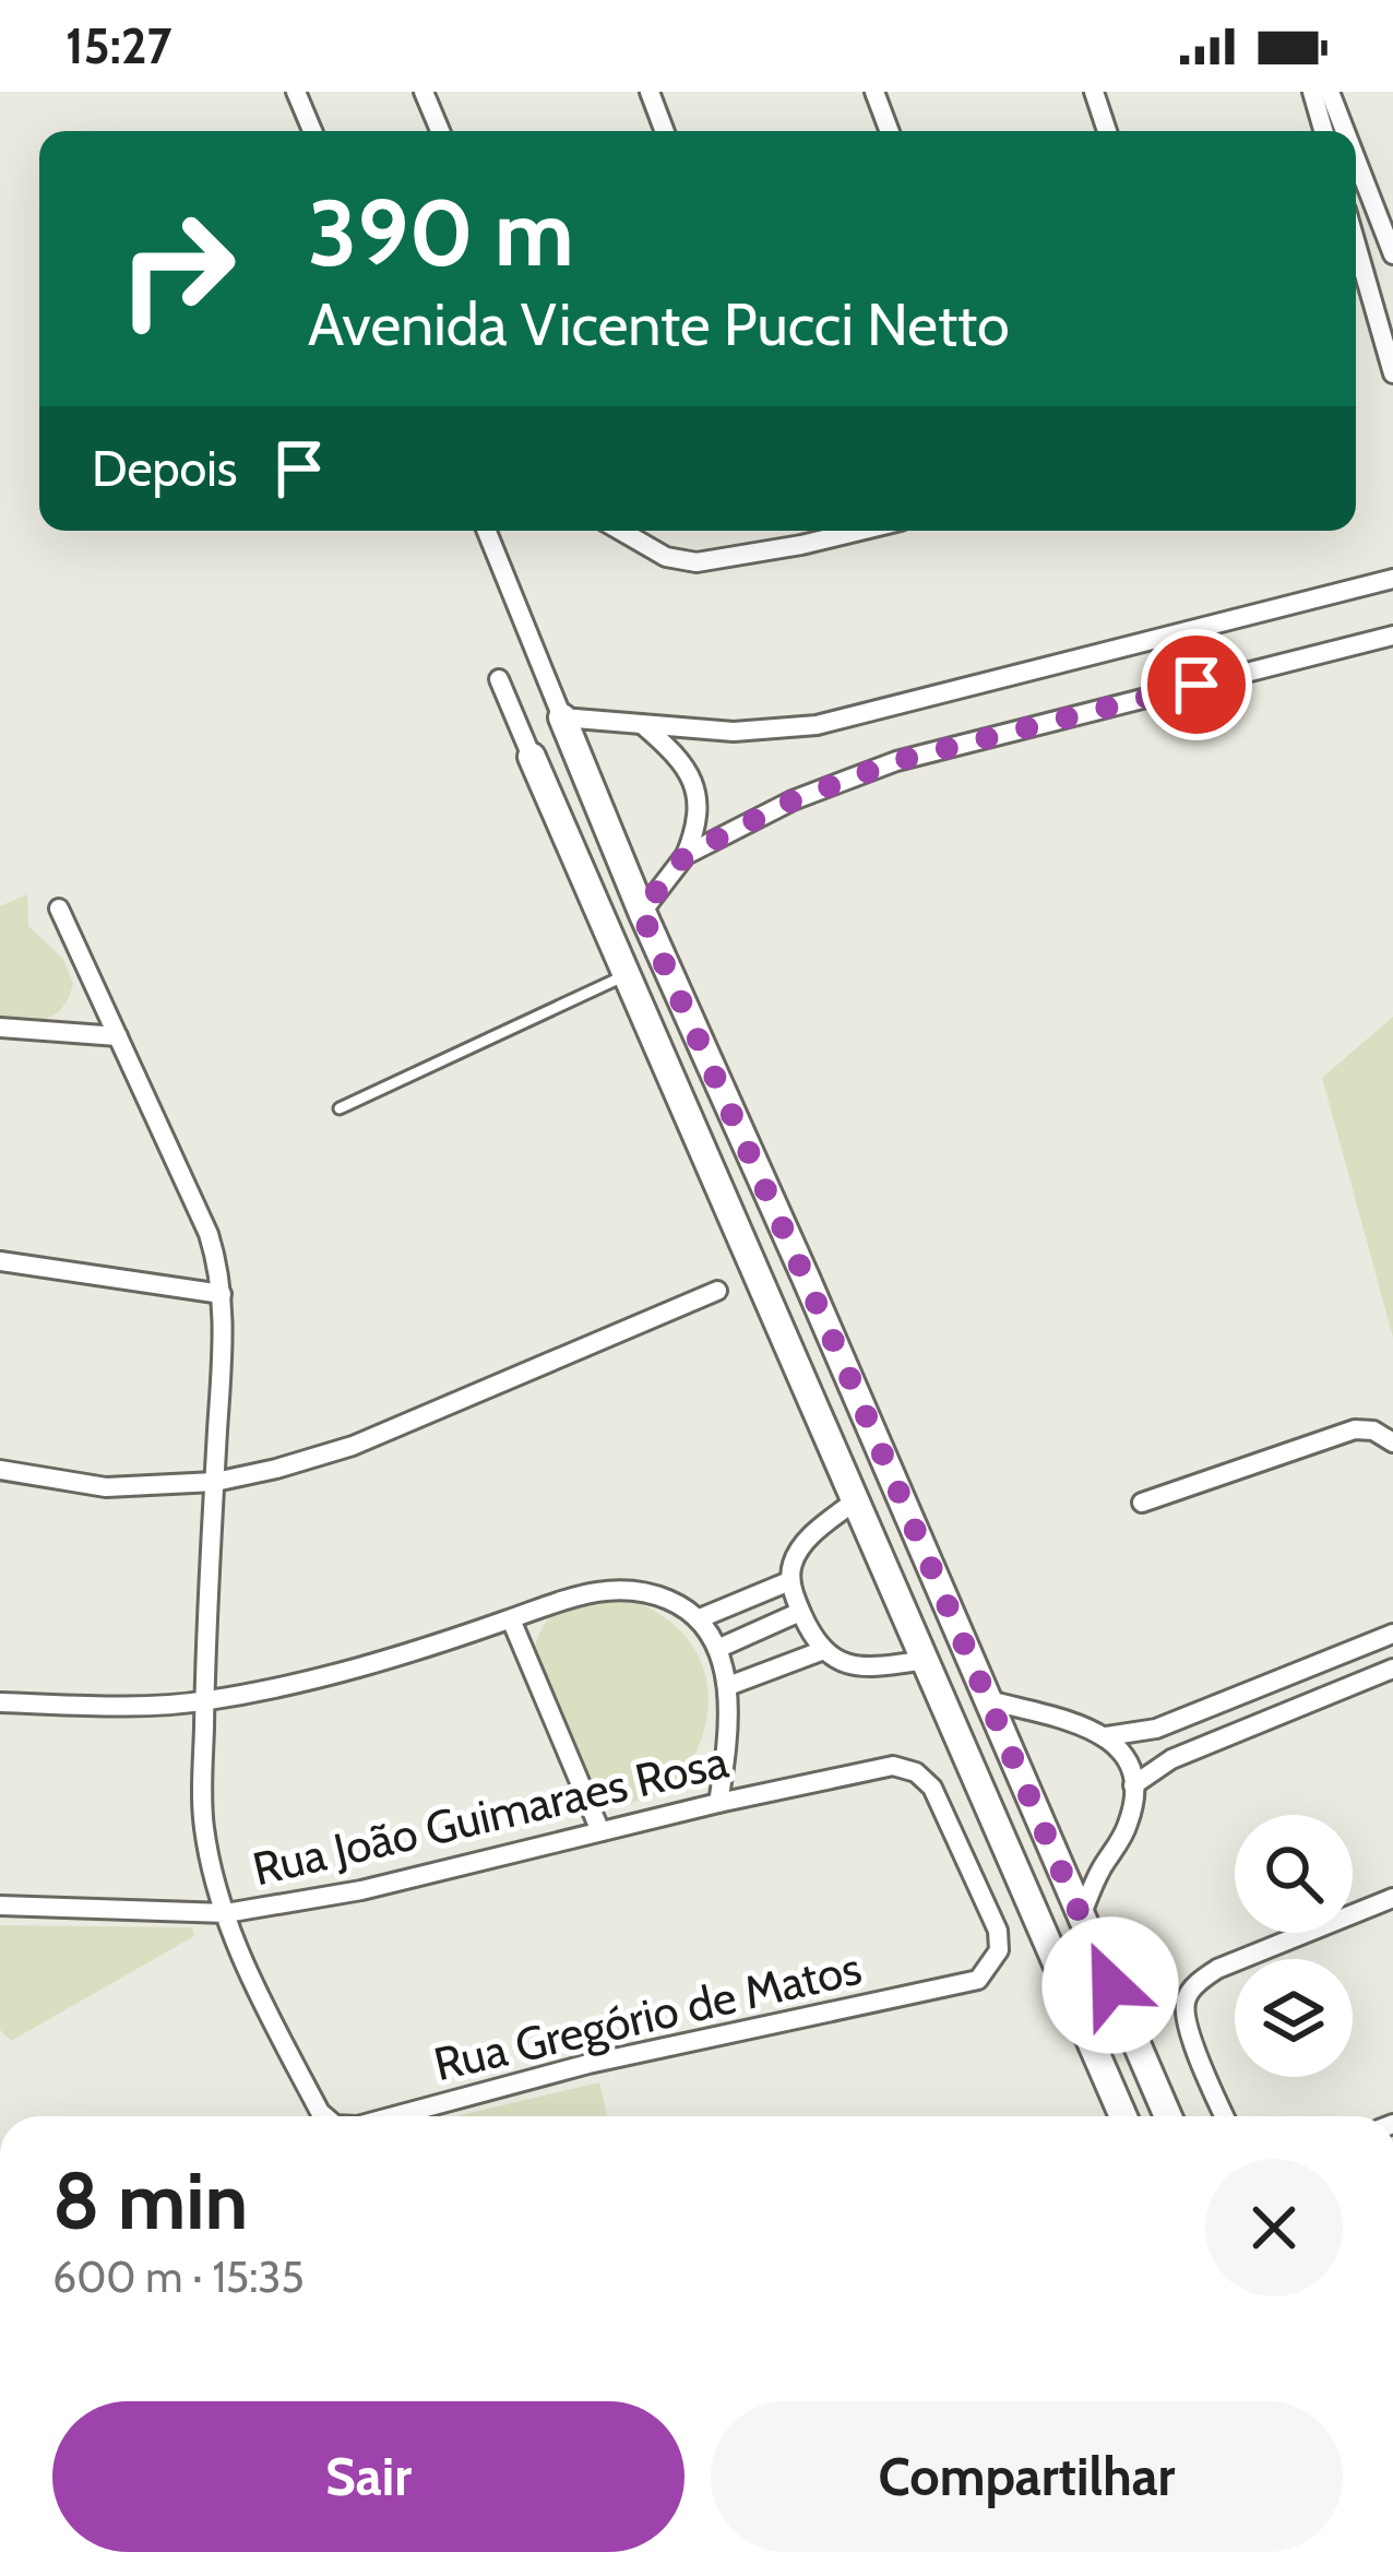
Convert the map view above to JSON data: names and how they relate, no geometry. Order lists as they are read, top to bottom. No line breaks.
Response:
{"streets":{"street":["Rua João Guimaraes Rosa","Rua Gregório de Matos"]},"crossings":[["Rua João Guimaraes Rosa","Rua Gregório de Matos"]],"page":{"status":"15:27","turn":["390 m","Avenida Vicente Pucci Netto"],"then":"Depois","heading":["8 min","600 m · 15:35"],"buttons":["Sair","Compartilhar"]}}
